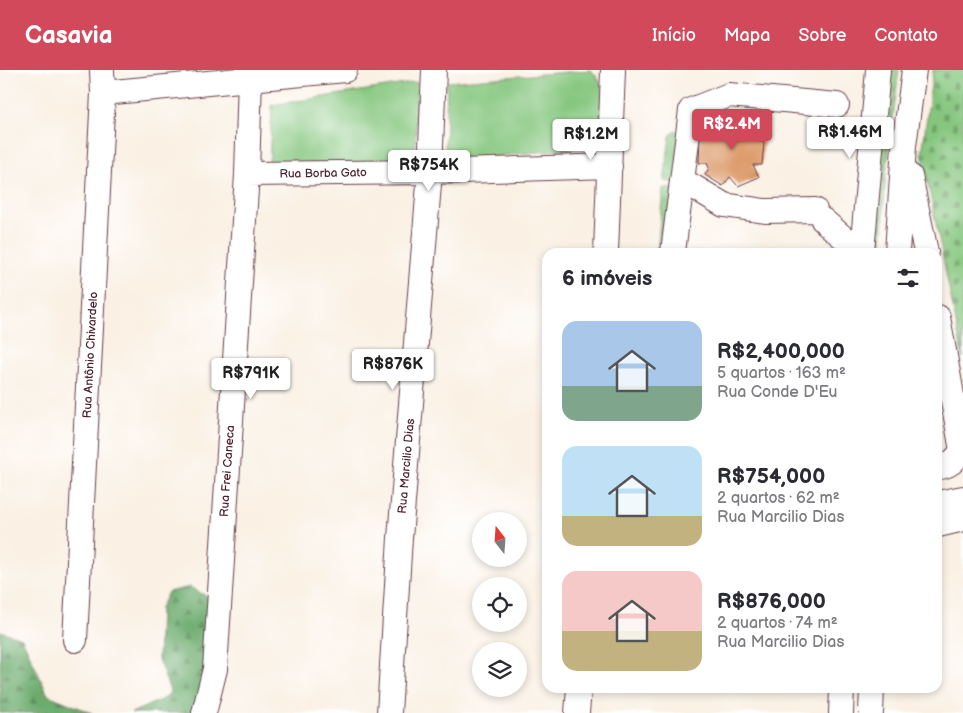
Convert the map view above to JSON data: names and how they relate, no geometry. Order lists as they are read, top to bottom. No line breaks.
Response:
{"streets":{"street":["Rua Borba Gato","Rua Antônio Chivardelo","Rua Marcilio Dias","Rua Frei Caneca"]},"crossings":[["Rua Borba Gato","Rua Marcilio Dias"],["Rua Borba Gato","Rua Frei Caneca"]],"north":"top","page":{"header":"Casavia","nav":["Início","Mapa","Sobre","Contato"],"price":["R$2.4M","R$1.46M","R$1.2M","R$754K","R$876K","R$791K"],"heading":"6 imóveis","list":[{"name":"R$2,400,000","note":"5 quartos · 163 m² · Rua Conde D'Eu"},{"name":"R$754,000","note":"2 quartos · 62 m² · Rua Marcilio Dias"},{"name":"R$876,000","note":"2 quartos · 74 m² · Rua Marcilio Dias"}]}}
